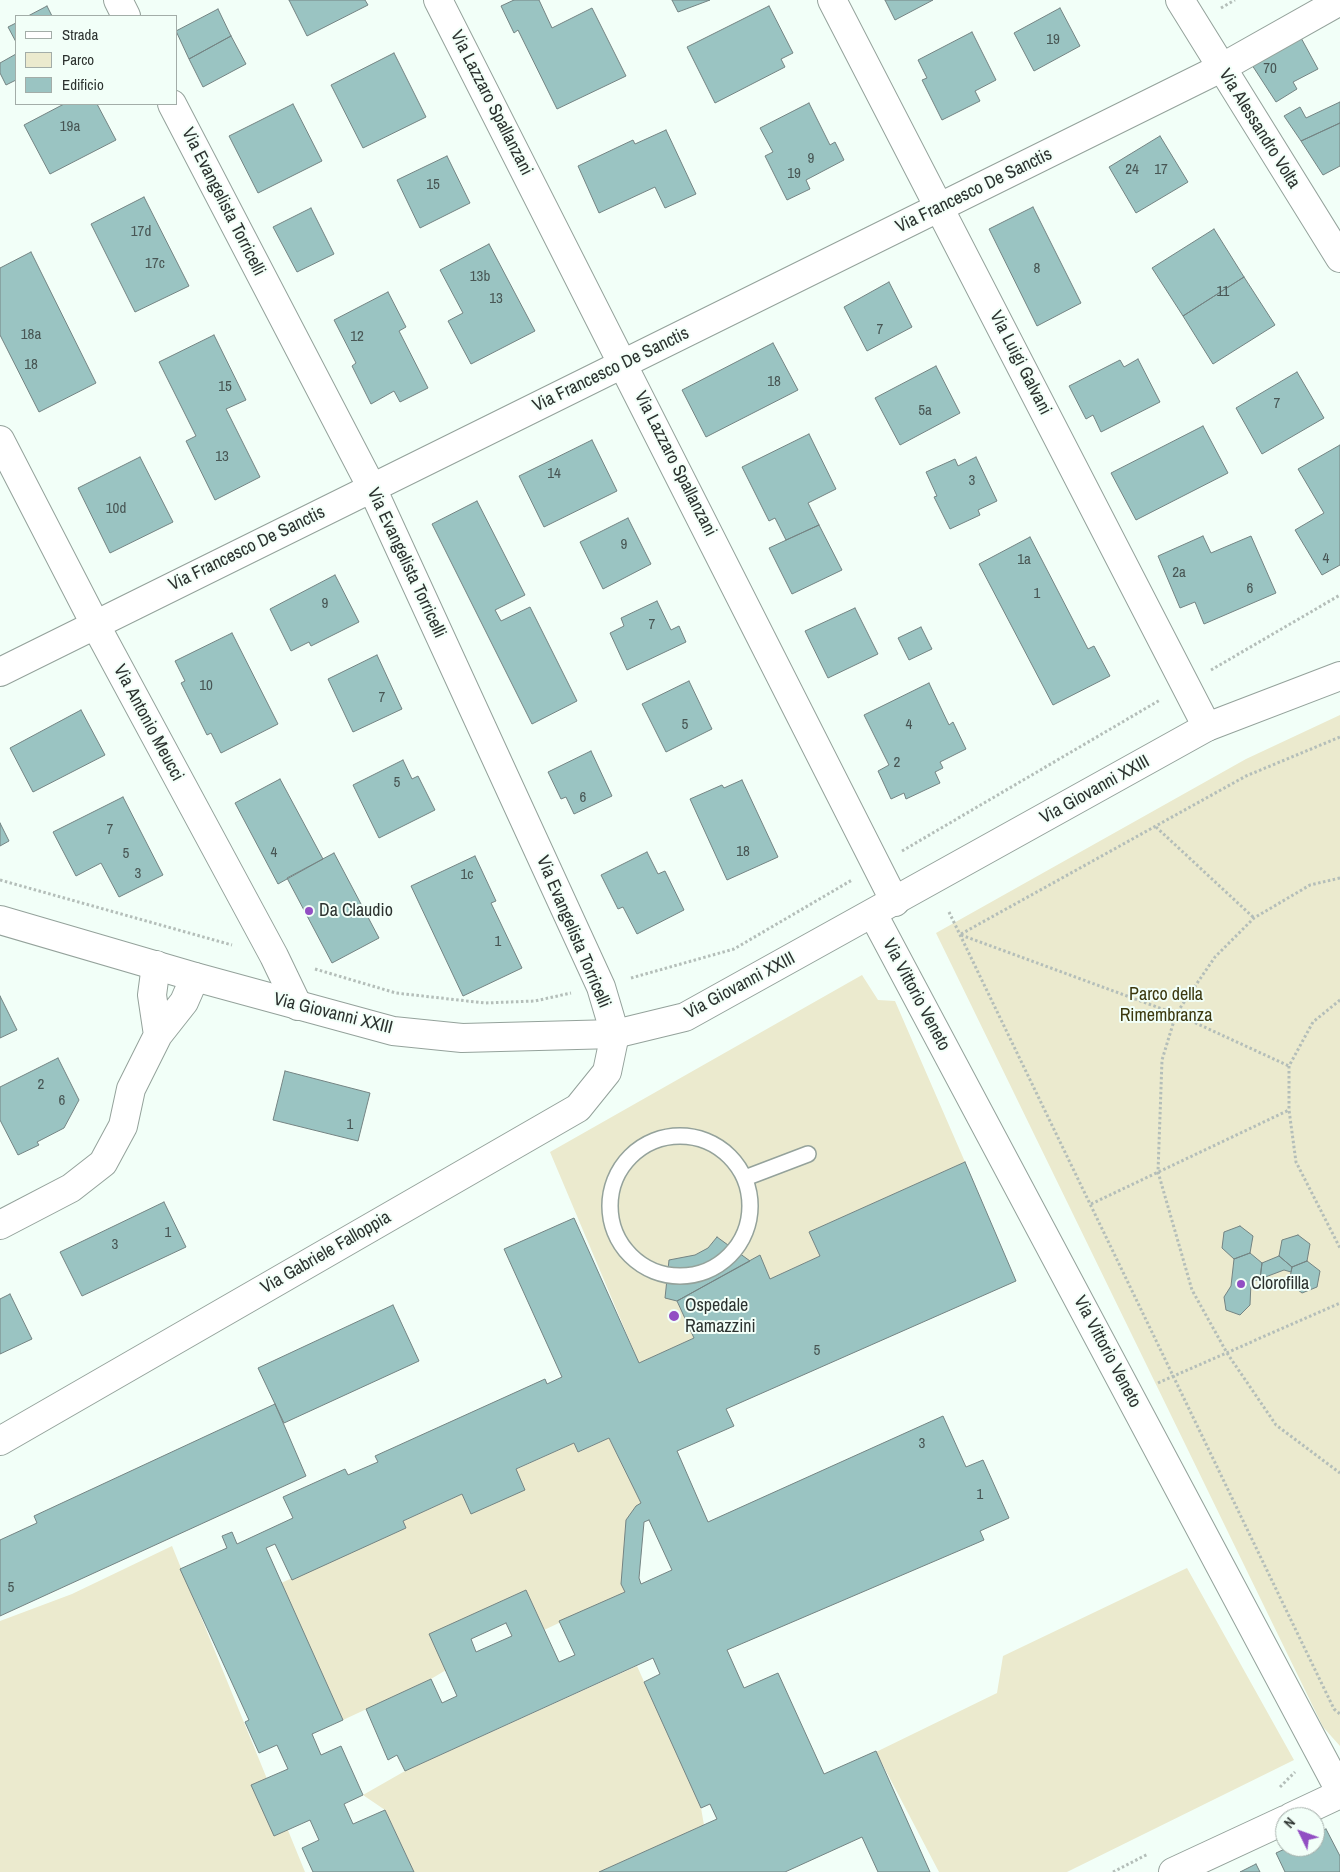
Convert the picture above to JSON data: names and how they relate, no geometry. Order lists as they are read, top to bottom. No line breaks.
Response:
{"streets":{"street":["Via Lazzaro Spallanzani","Via Alessandro Volta","Via Francesco De Sanctis","Via Evangelista Torricelli","Via Luigi Galvani","Via Antonio Meucci","Via Giovanni XXIII","Via Vittorio Veneto","Via Gabriele Falloppia"]},"crossings":[["Via Lazzaro Spallanzani","Via Francesco De Sanctis"],["Via Lazzaro Spallanzani","Via Giovanni XXIII"],["Via Lazzaro Spallanzani","Via Vittorio Veneto"],["Via Alessandro Volta","Via Francesco De Sanctis"],["Via Francesco De Sanctis","Via Evangelista Torricelli"],["Via Francesco De Sanctis","Via Luigi Galvani"],["Via Francesco De Sanctis","Via Antonio Meucci"],["Via Evangelista Torricelli","Via Giovanni XXIII"],["Via Evangelista Torricelli","Via Gabriele Falloppia"],["Via Luigi Galvani","Via Giovanni XXIII"],["Via Antonio Meucci","Via Giovanni XXIII"],["Via Giovanni XXIII","Via Vittorio Veneto"],["Via Giovanni XXIII","Via Gabriele Falloppia"]],"parks":["Parco della Rimembranza"],"places":["Da Claudio","Clorofilla","Ospedale Ramazzini"],"house_numbers":["19","70","19a","9","24","17","19","15","17d","17c","8","13b","11","13","7","18a","12","18","18","15","7","5a","13","14","3","10d","9","4","1a","2a","6","1","9","7","10","7","5","4","2","5","6","7","18","4","5","3","1c","1","2","6","1","1","3","5","3","1","5"],"legend":["Strada","Parco","Edificio"],"north":"top left"}
